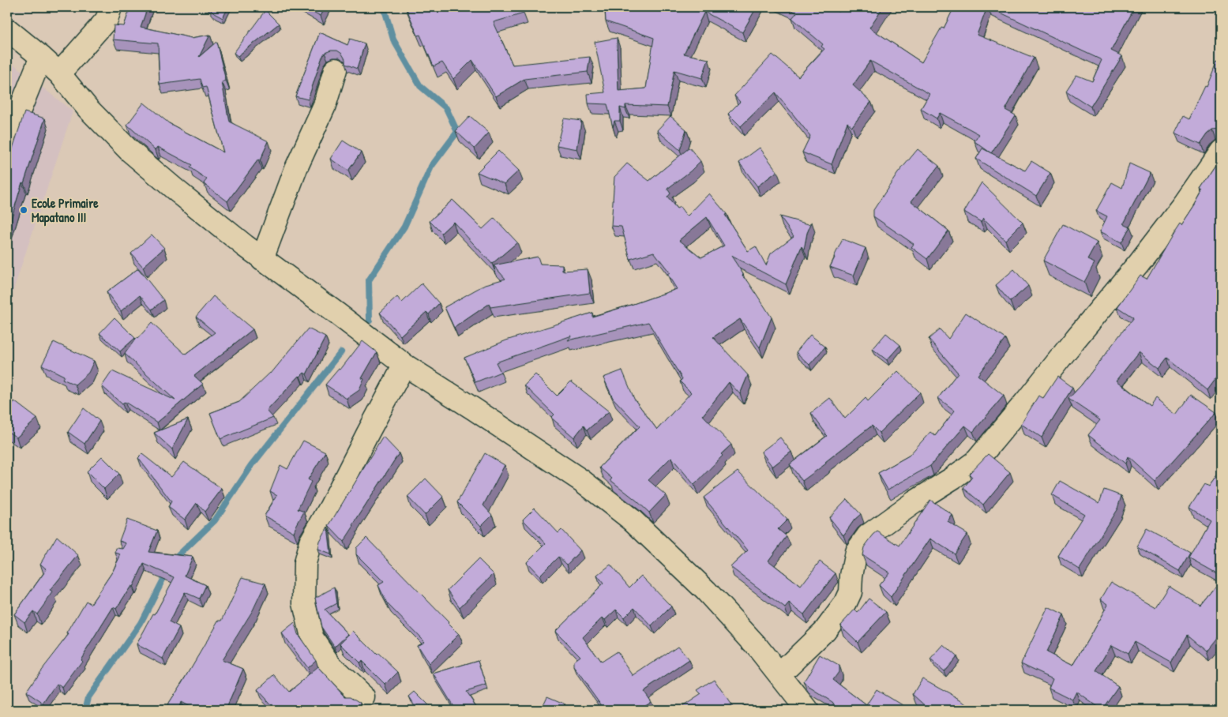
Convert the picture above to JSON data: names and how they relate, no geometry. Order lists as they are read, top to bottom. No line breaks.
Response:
{"places":["Ecole Primaire Mapatano III"]}
